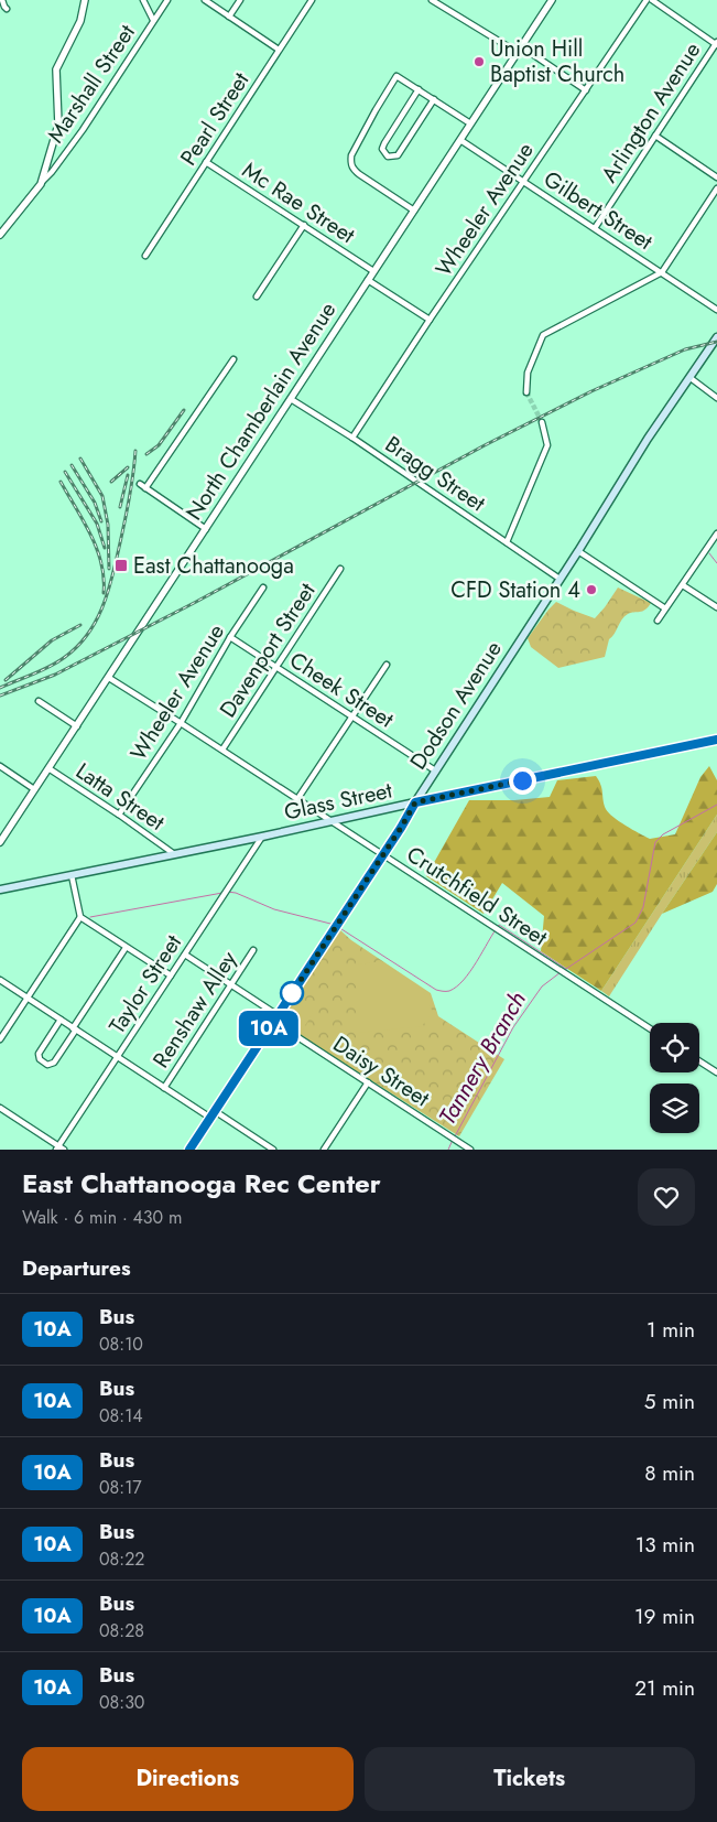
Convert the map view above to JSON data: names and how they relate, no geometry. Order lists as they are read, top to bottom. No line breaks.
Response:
{"streets":{"main road":["Dodson Avenue","Glass Street"],"street":["Marshall Street","Arlington Avenue","Pearl Street","Mc Rae Street","Wheeler Avenue","Gilbert Street","North Chamberlain Avenue","Bragg Street","Davenport Street","Cheek Street","Latta Street","Crutchfield Street","Taylor Street","Renshaw Alley","Daisy Street"]},"crossings":[["Arlington Avenue","Gilbert Street"],["Pearl Street","Mc Rae Street"],["Mc Rae Street","North Chamberlain Avenue"],["Wheeler Avenue","Gilbert Street"],["Wheeler Avenue","Bragg Street"],["Wheeler Avenue","Cheek Street"],["Wheeler Avenue","Latta Street"],["Wheeler Avenue","Crutchfield Street"],["Gilbert Street","North Chamberlain Avenue"],["North Chamberlain Avenue","Bragg Street"],["North Chamberlain Avenue","Latta Street"],["North Chamberlain Avenue","Crutchfield Street"],["Bragg Street","Dodson Avenue"],["Davenport Street","Cheek Street"],["Davenport Street","Crutchfield Street"],["Cheek Street","Dodson Avenue"],["Dodson Avenue","Glass Street"],["Dodson Avenue","Crutchfield Street"],["Dodson Avenue","Daisy Street"],["Latta Street","Glass Street"],["Glass Street","Crutchfield Street"],["Glass Street","Taylor Street"]],"water":["Tannery Branch"],"places":{"other":["Union Hill Baptist Church","CFD Station 4"],"transit":["East Chattanooga"]},"lines":["bus line 10A"],"page":{"on_map":"10A","heading":[["East Chattanooga Rec Center","Walk · 6 min · 430 m"],"Departures"],"list":[{"mark":"10A","name":"Bus","note":"08:10","value":"1 min"},{"mark":"10A","name":"Bus","note":"08:14","value":"5 min"},{"mark":"10A","name":"Bus","note":"08:17","value":"8 min"},{"mark":"10A","name":"Bus","note":"08:22","value":"13 min"},{"mark":"10A","name":"Bus","note":"08:28","value":"19 min"},{"mark":"10A","name":"Bus","note":"08:30","value":"21 min"}],"buttons":["Directions","Tickets"]}}
